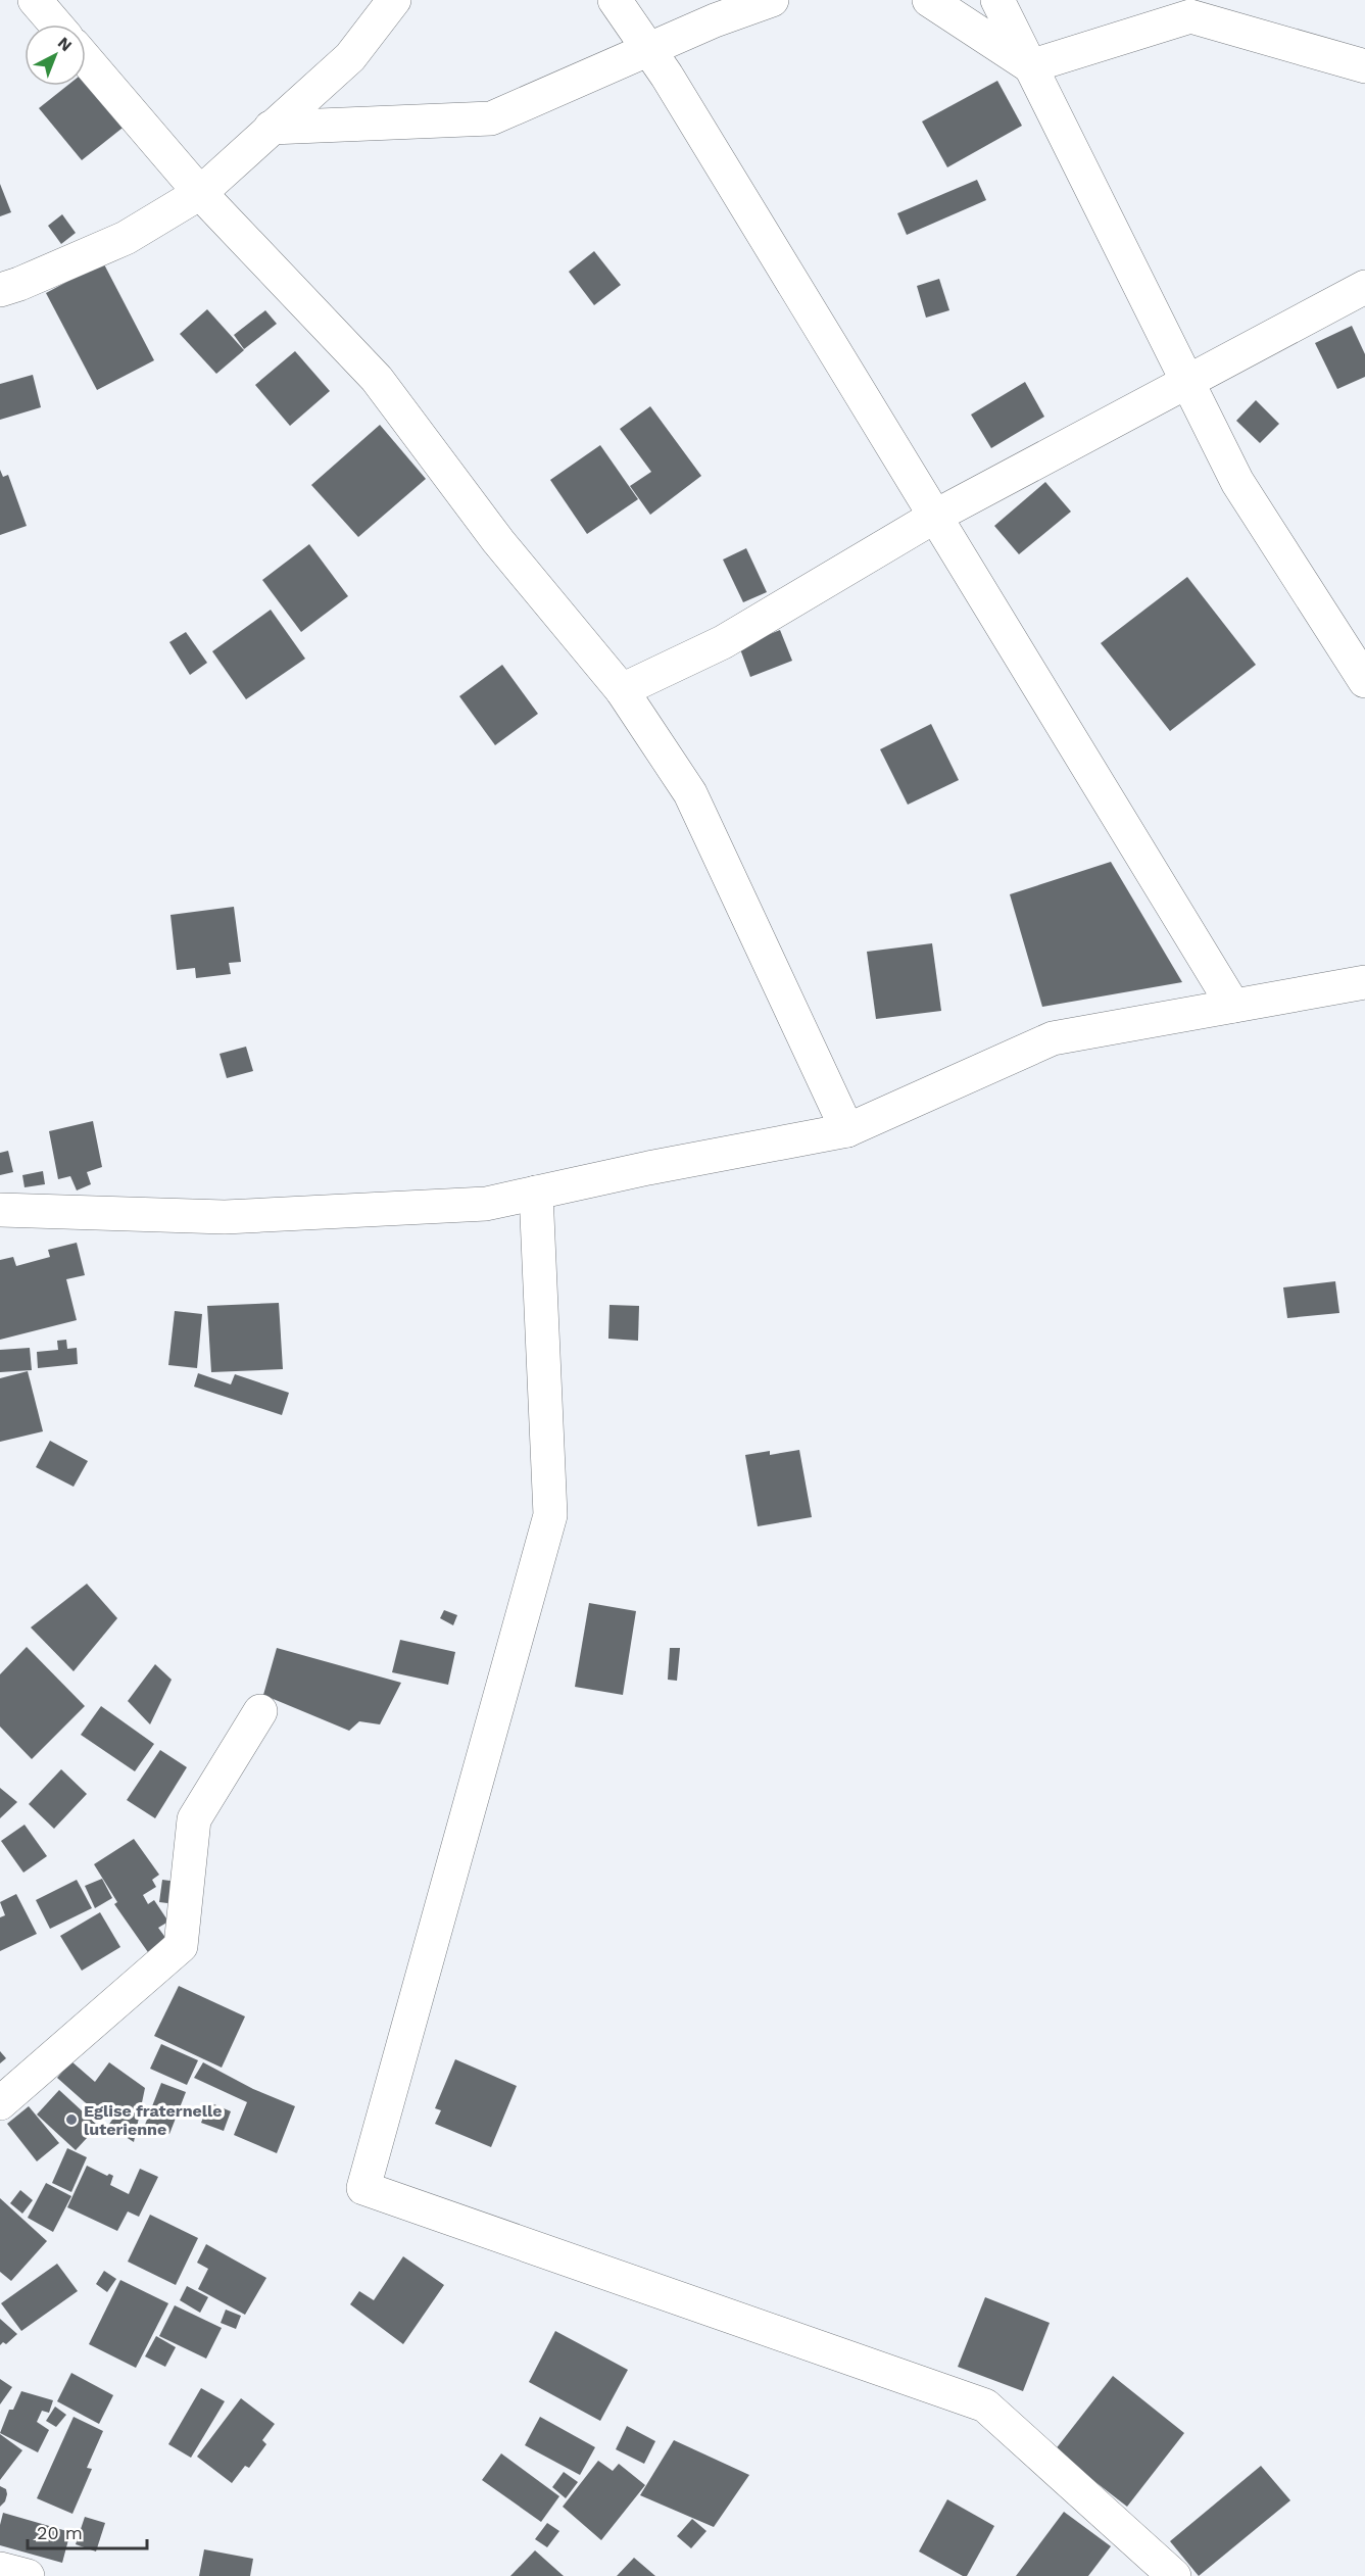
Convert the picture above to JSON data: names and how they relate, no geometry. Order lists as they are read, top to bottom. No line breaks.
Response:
{"places":["Eglise fraternelle luterienne"],"scale_bar":"20 m","north":"top right"}
